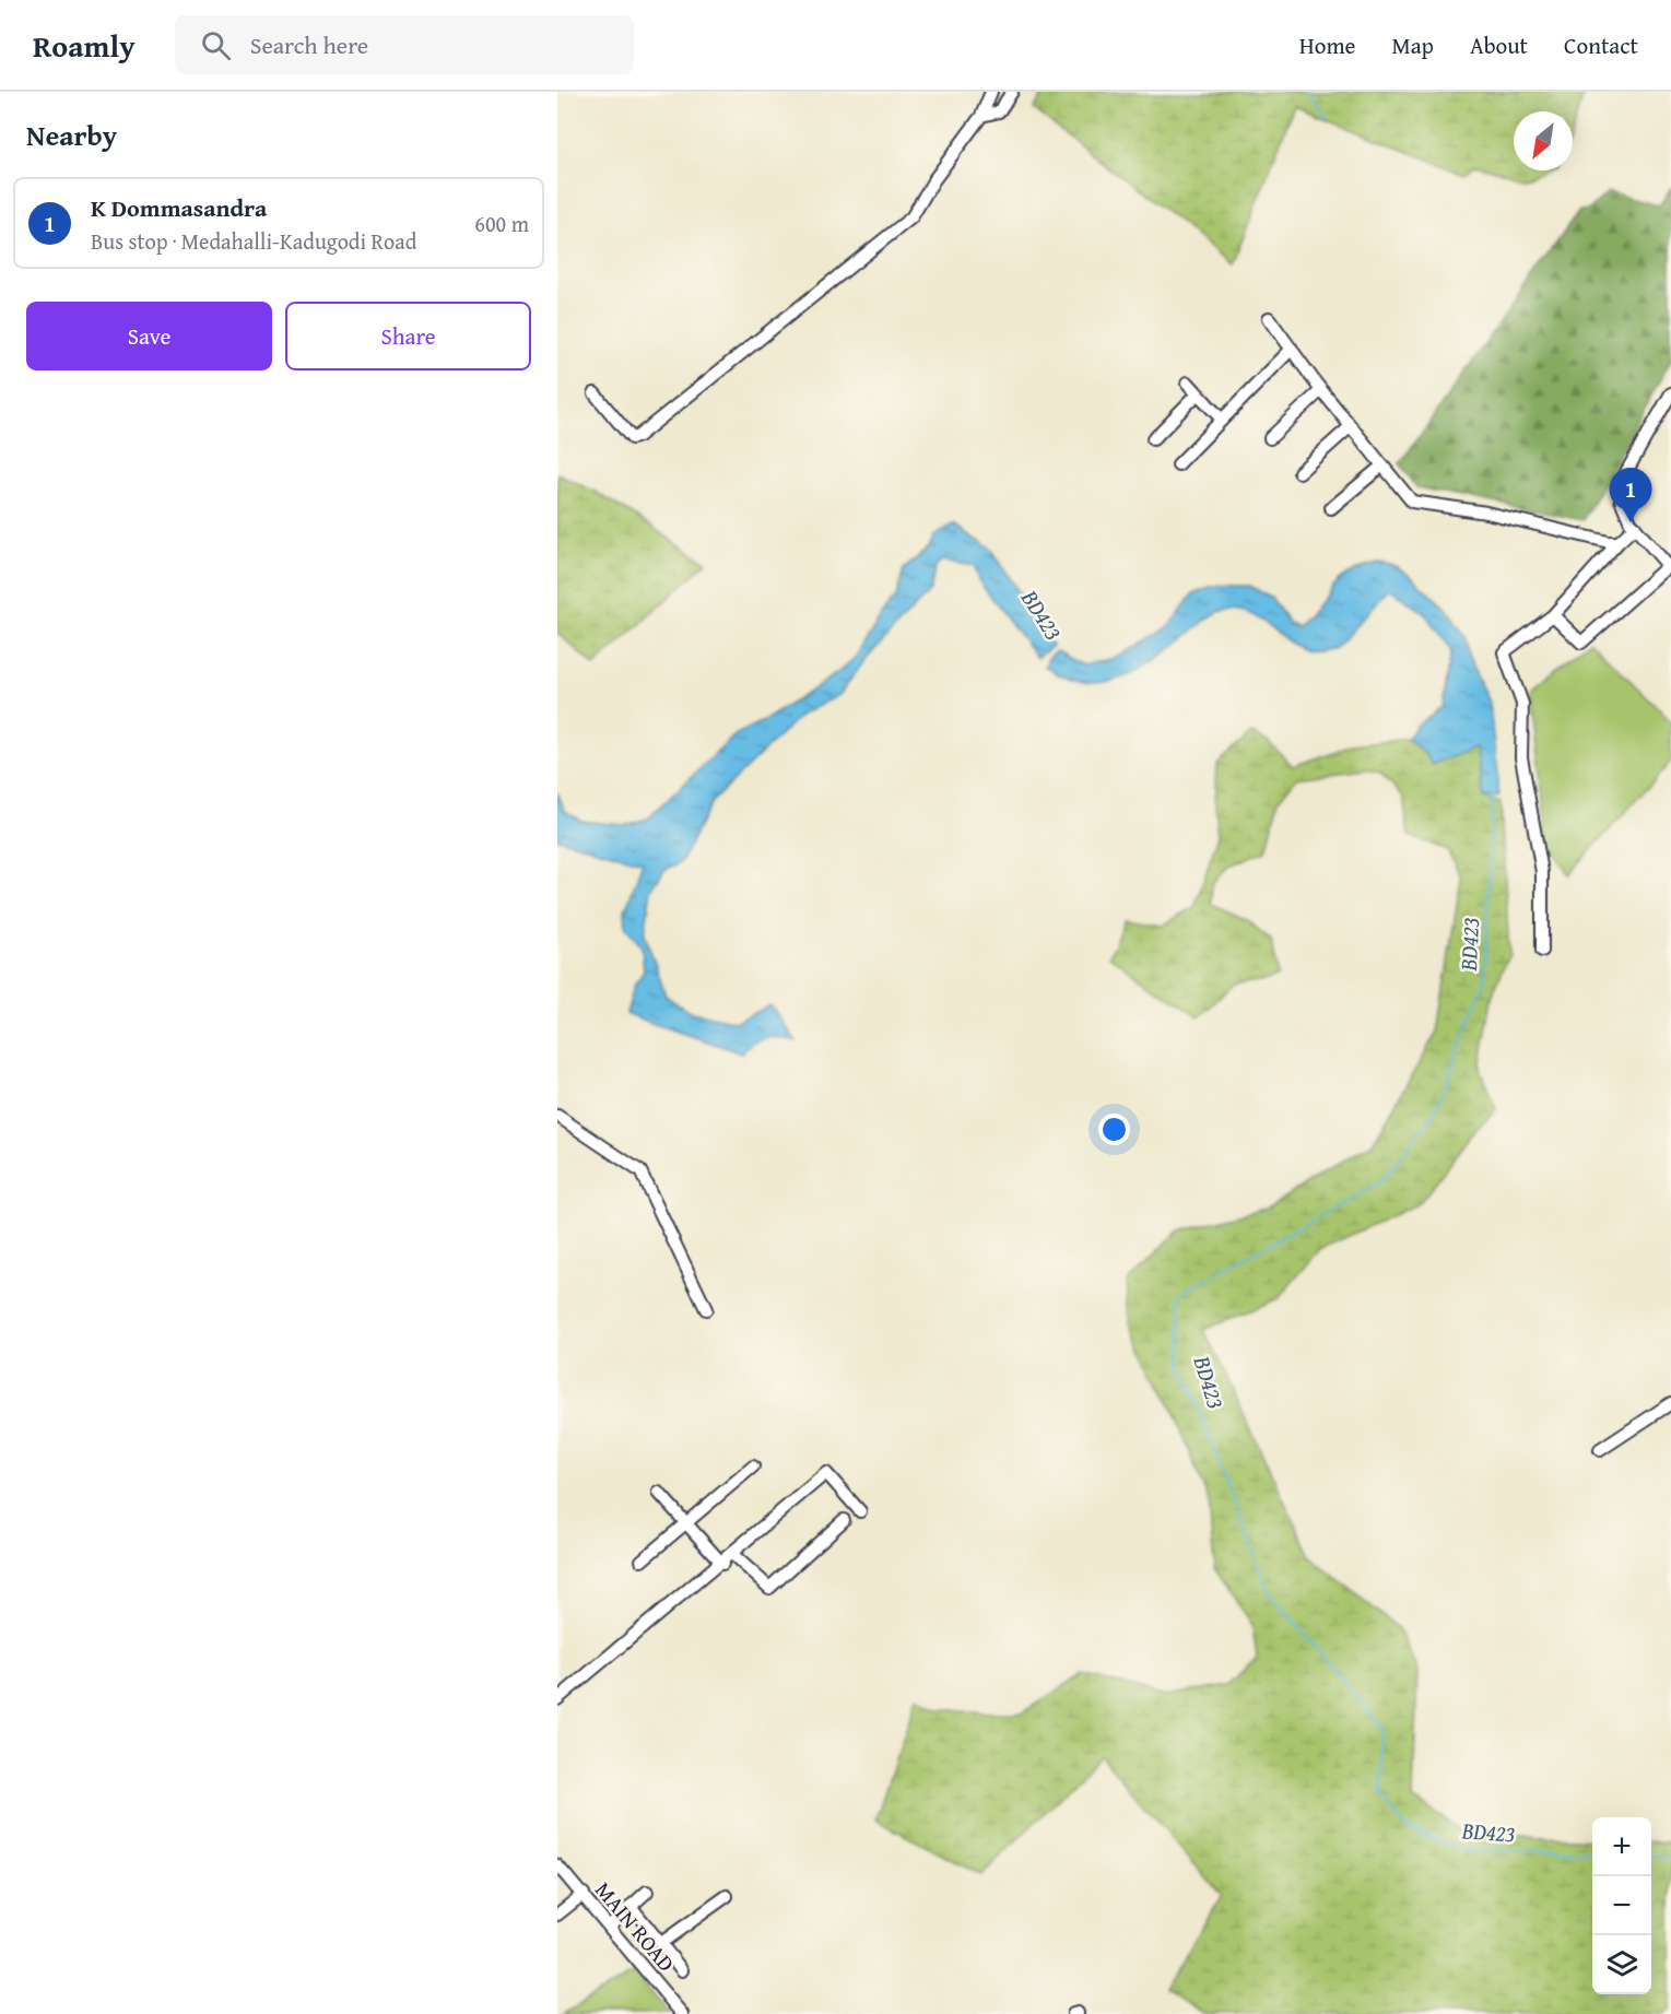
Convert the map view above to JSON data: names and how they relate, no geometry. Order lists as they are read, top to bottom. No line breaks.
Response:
{"streets":{"street":["MAIN ROAD"]},"water":["BD423"],"north":"bottom left","page":{"header":"Roamly","search":"Search here","nav":["Home","Map","About","Contact"],"heading":"Nearby","list":[{"mark":"1","name":"K Dommasandra","note":"Bus stop · Medahalli-Kadugodi Road","value":"600 m"}],"buttons":["Save","Share"],"pins":"1","map_buttons":["+","−"]}}
